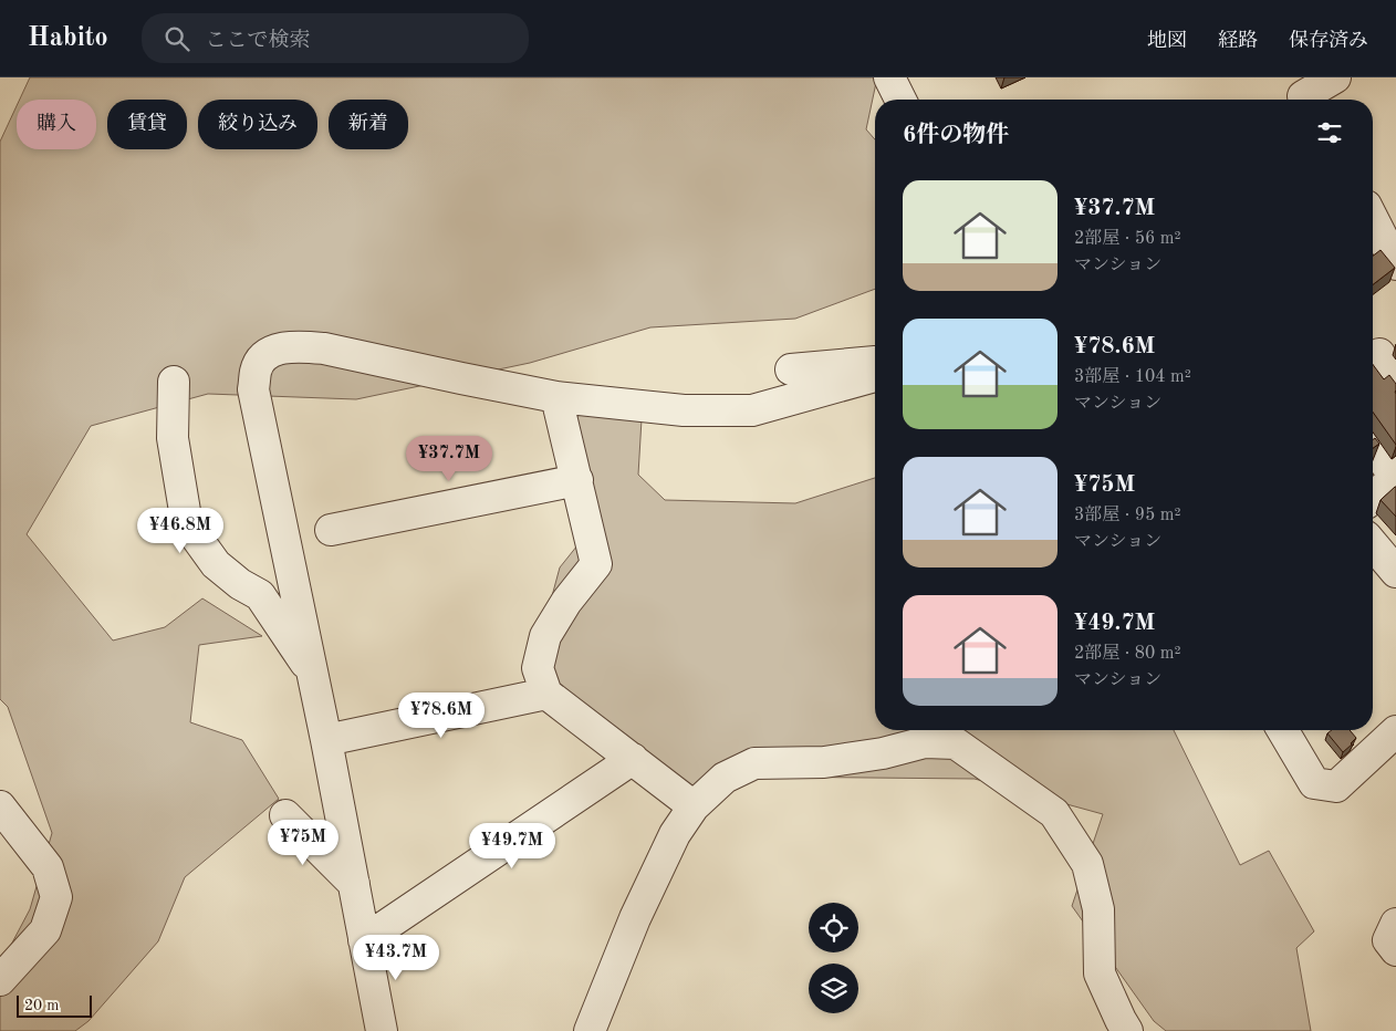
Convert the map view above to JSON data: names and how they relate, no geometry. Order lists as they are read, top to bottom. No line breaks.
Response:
{"scale_bar":"20 m","page":{"header":"Habito","search":"ここで検索","nav":["地図","経路","保存済み"],"chip":["購入","賃貸","絞り込み","新着"],"heading":"6件の物件","list":[{"name":"¥37.7M","note":"2部屋 · 56 m² · マンション"},{"name":"¥78.6M","note":"3部屋 · 104 m² · マンション"},{"name":"¥75M","note":"3部屋 · 95 m² · マンション"},{"name":"¥49.7M","note":"2部屋 · 80 m² · マンション"}],"price":["¥37.7M","¥46.8M","¥78.6M","¥75M","¥49.7M","¥43.7M"],"scale":"20 m"}}
